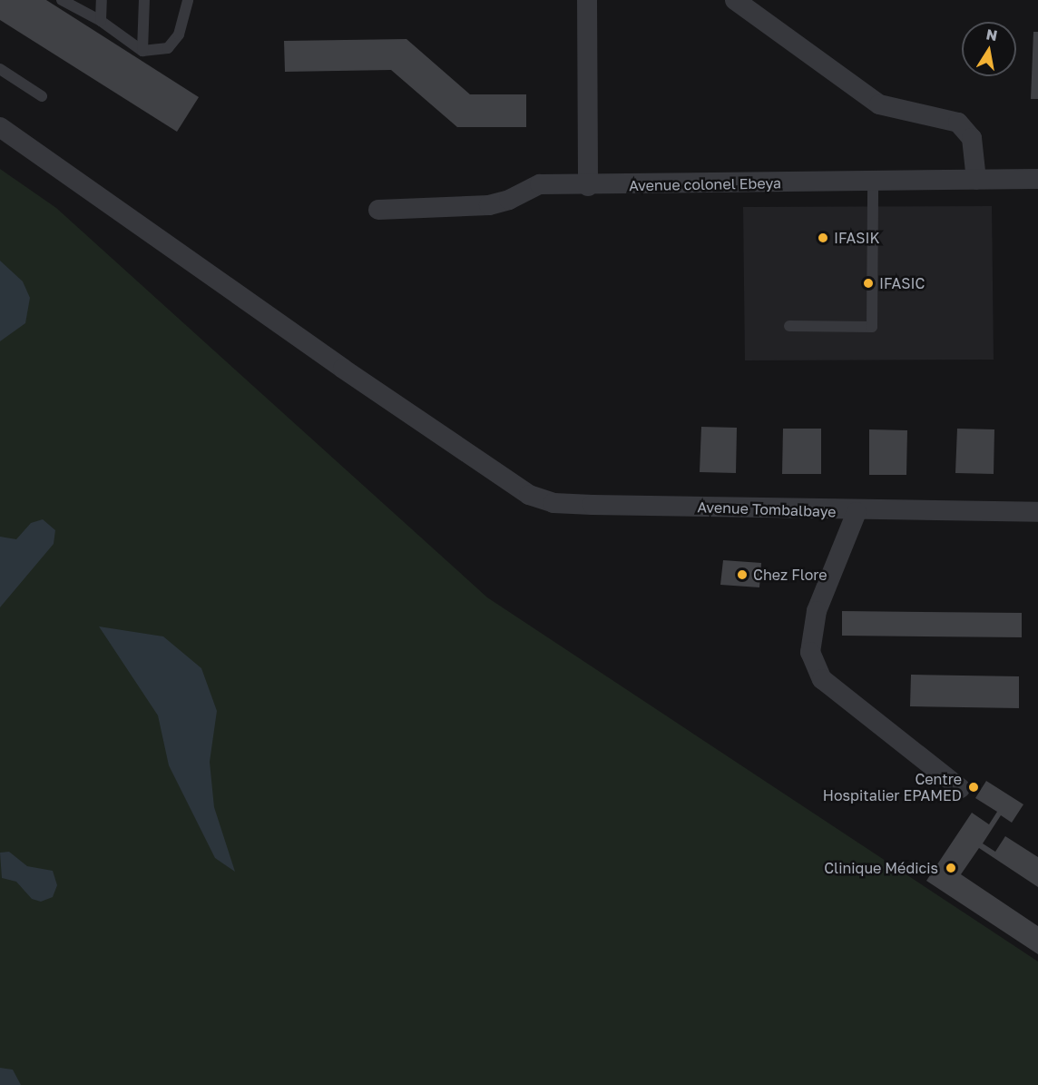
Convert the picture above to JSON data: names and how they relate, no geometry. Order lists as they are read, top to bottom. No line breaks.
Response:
{"streets":{"street":["Avenue colonel Ebeya","Avenue Tombalbaye"]},"places":["IFASIK","IFASIC","Chez Flore","Centre Hospitalier EPAMED","Clinique Médicis"],"north":"top"}
